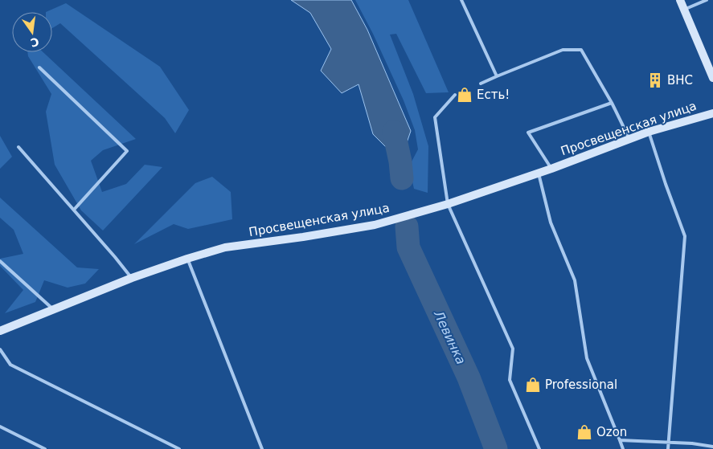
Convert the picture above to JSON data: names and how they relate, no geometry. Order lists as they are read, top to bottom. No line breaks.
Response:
{"streets":{"main road":["Просвещенская улица"]},"water":["Левинка"],"places":{"building":["ВНС"],"shop":["Есть!","Professional","Ozon"]},"north":"bottom"}
